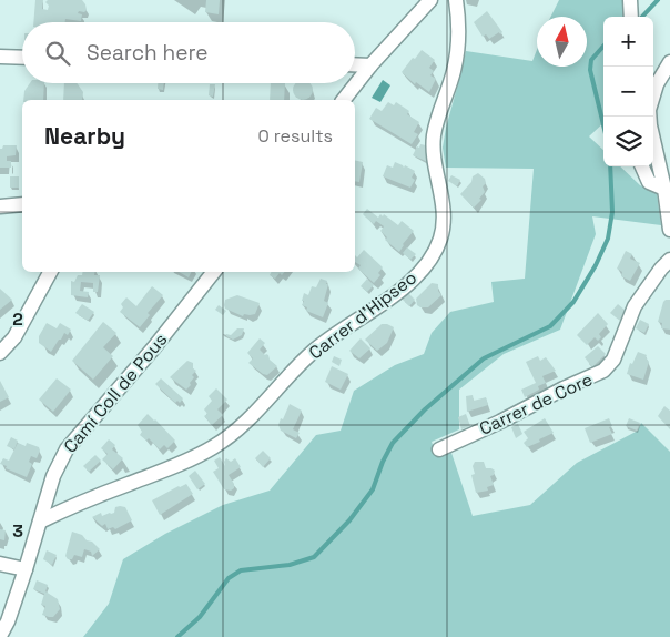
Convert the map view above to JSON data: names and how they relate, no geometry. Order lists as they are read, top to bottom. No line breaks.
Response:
{"streets":{"street":["Carrer d'Hipseo","Camí Coll de Pous","Carrer de Core"]},"crossings":[["Carrer d'Hipseo","Camí Coll de Pous"]],"north":"top","page":{"map_buttons":["+","−"],"search":"Search here","heading":["Nearby","0 results"]},"grid":{"rows":["2","3"]}}
